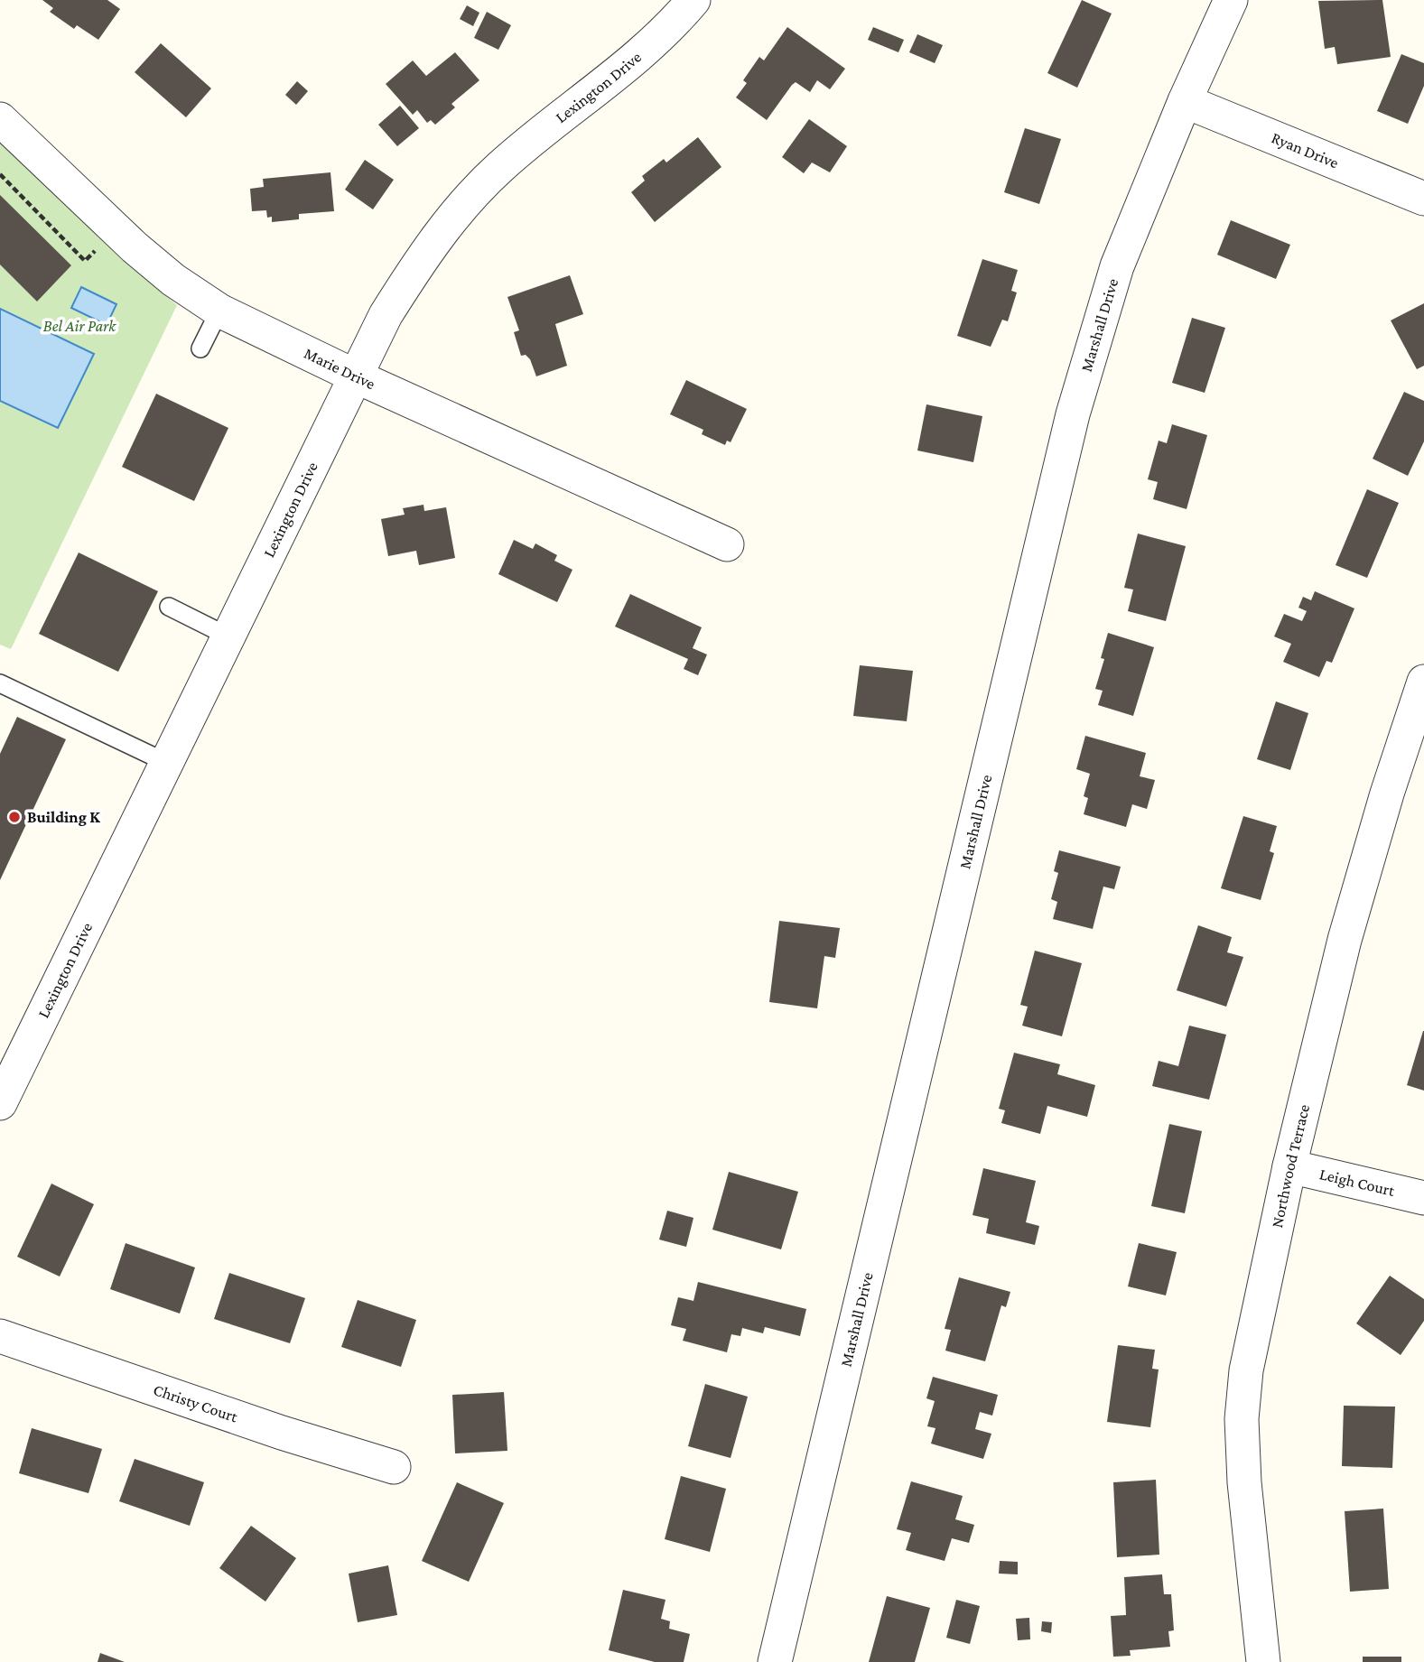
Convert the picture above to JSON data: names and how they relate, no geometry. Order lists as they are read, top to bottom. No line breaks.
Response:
{"streets":{"street":["Lexington Drive","Ryan Drive","Marshall Drive","Marie Drive","Northwood Terrace","Leigh Court","Christy Court"]},"crossings":[["Lexington Drive","Marie Drive"],["Ryan Drive","Marshall Drive"],["Northwood Terrace","Leigh Court"]],"parks":["Bel Air Park"],"places":["Building K"]}
